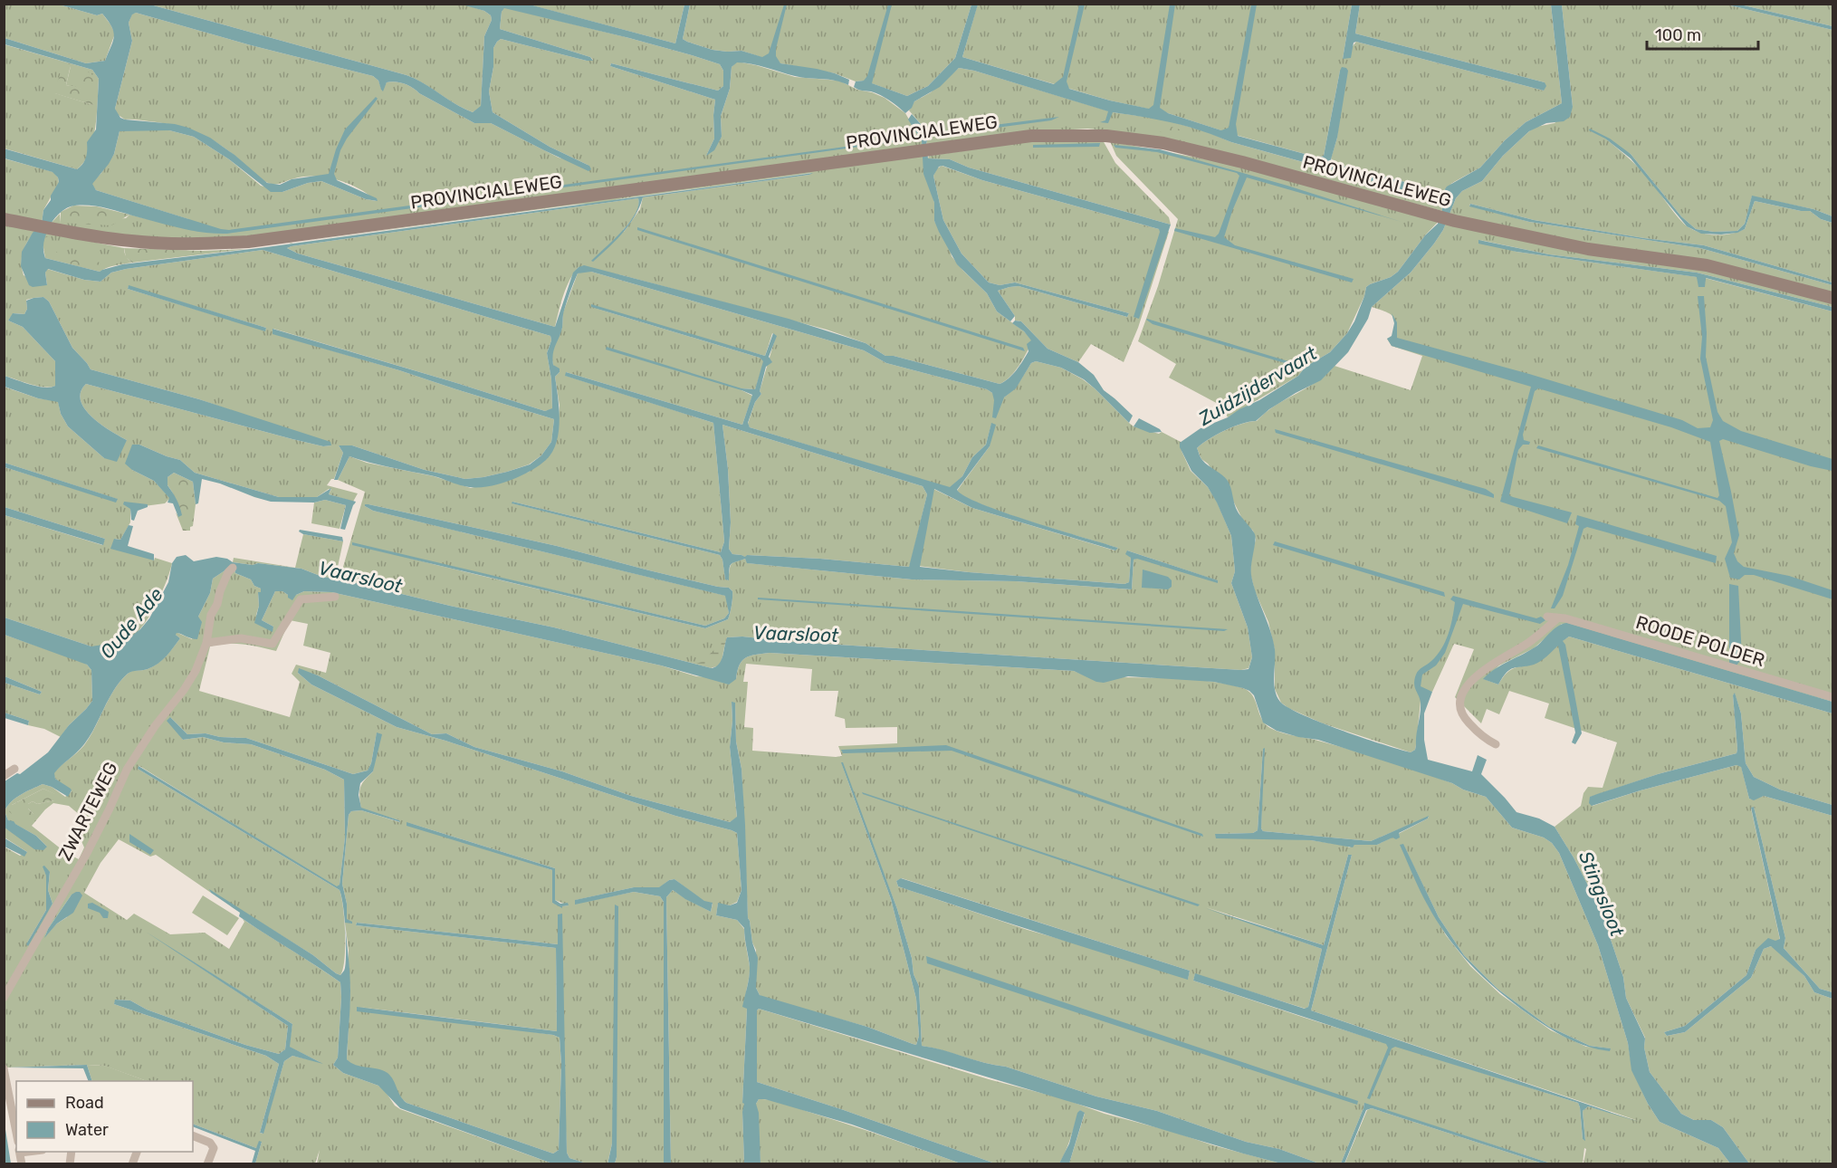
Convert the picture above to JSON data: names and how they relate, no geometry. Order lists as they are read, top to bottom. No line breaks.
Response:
{"streets":{"main road":["PROVINCIALEWEG"],"street":["ROODE POLDER","ZWARTEWEG"]},"water":["Zuidzijdervaart","Vaarsloot","Oude Ade","Stingsloot"],"legend":["Road","Water"],"scale_bar":"100 m"}
